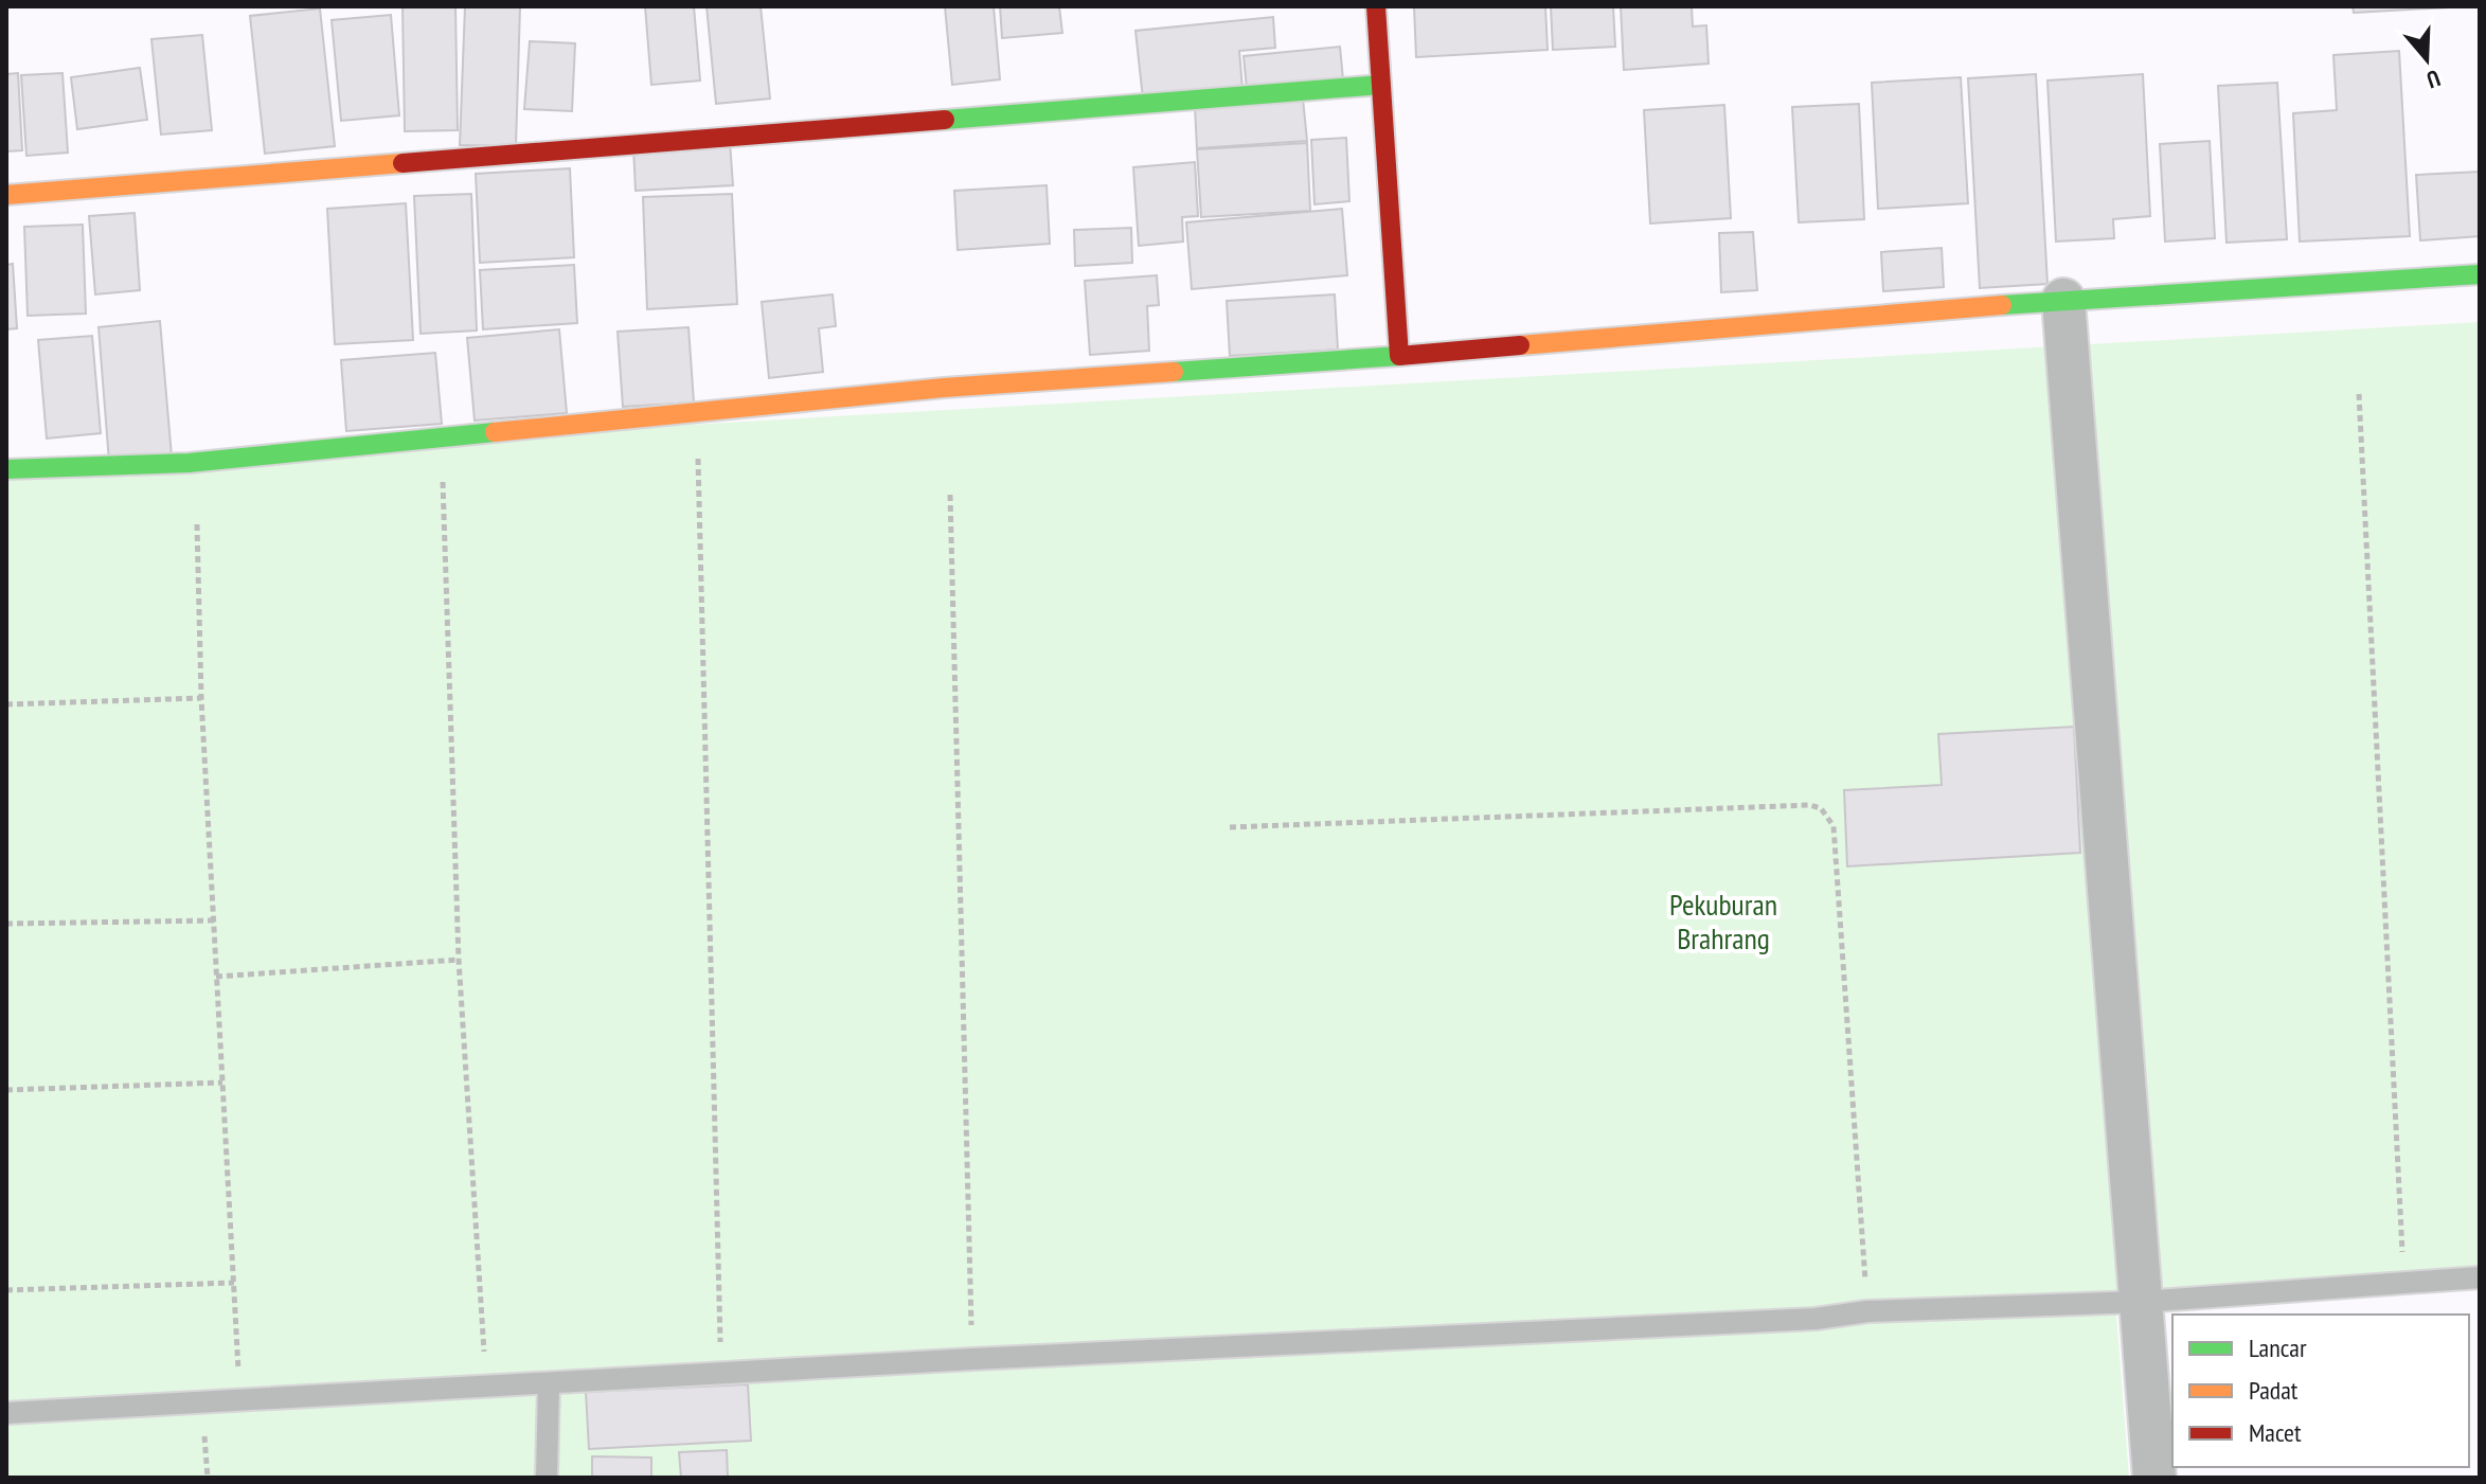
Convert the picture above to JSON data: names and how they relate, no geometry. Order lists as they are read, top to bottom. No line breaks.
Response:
{"parks":["Pekuburan Brahrang"],"legend":["Lancar","Padat","Macet"],"north":"bottom"}
